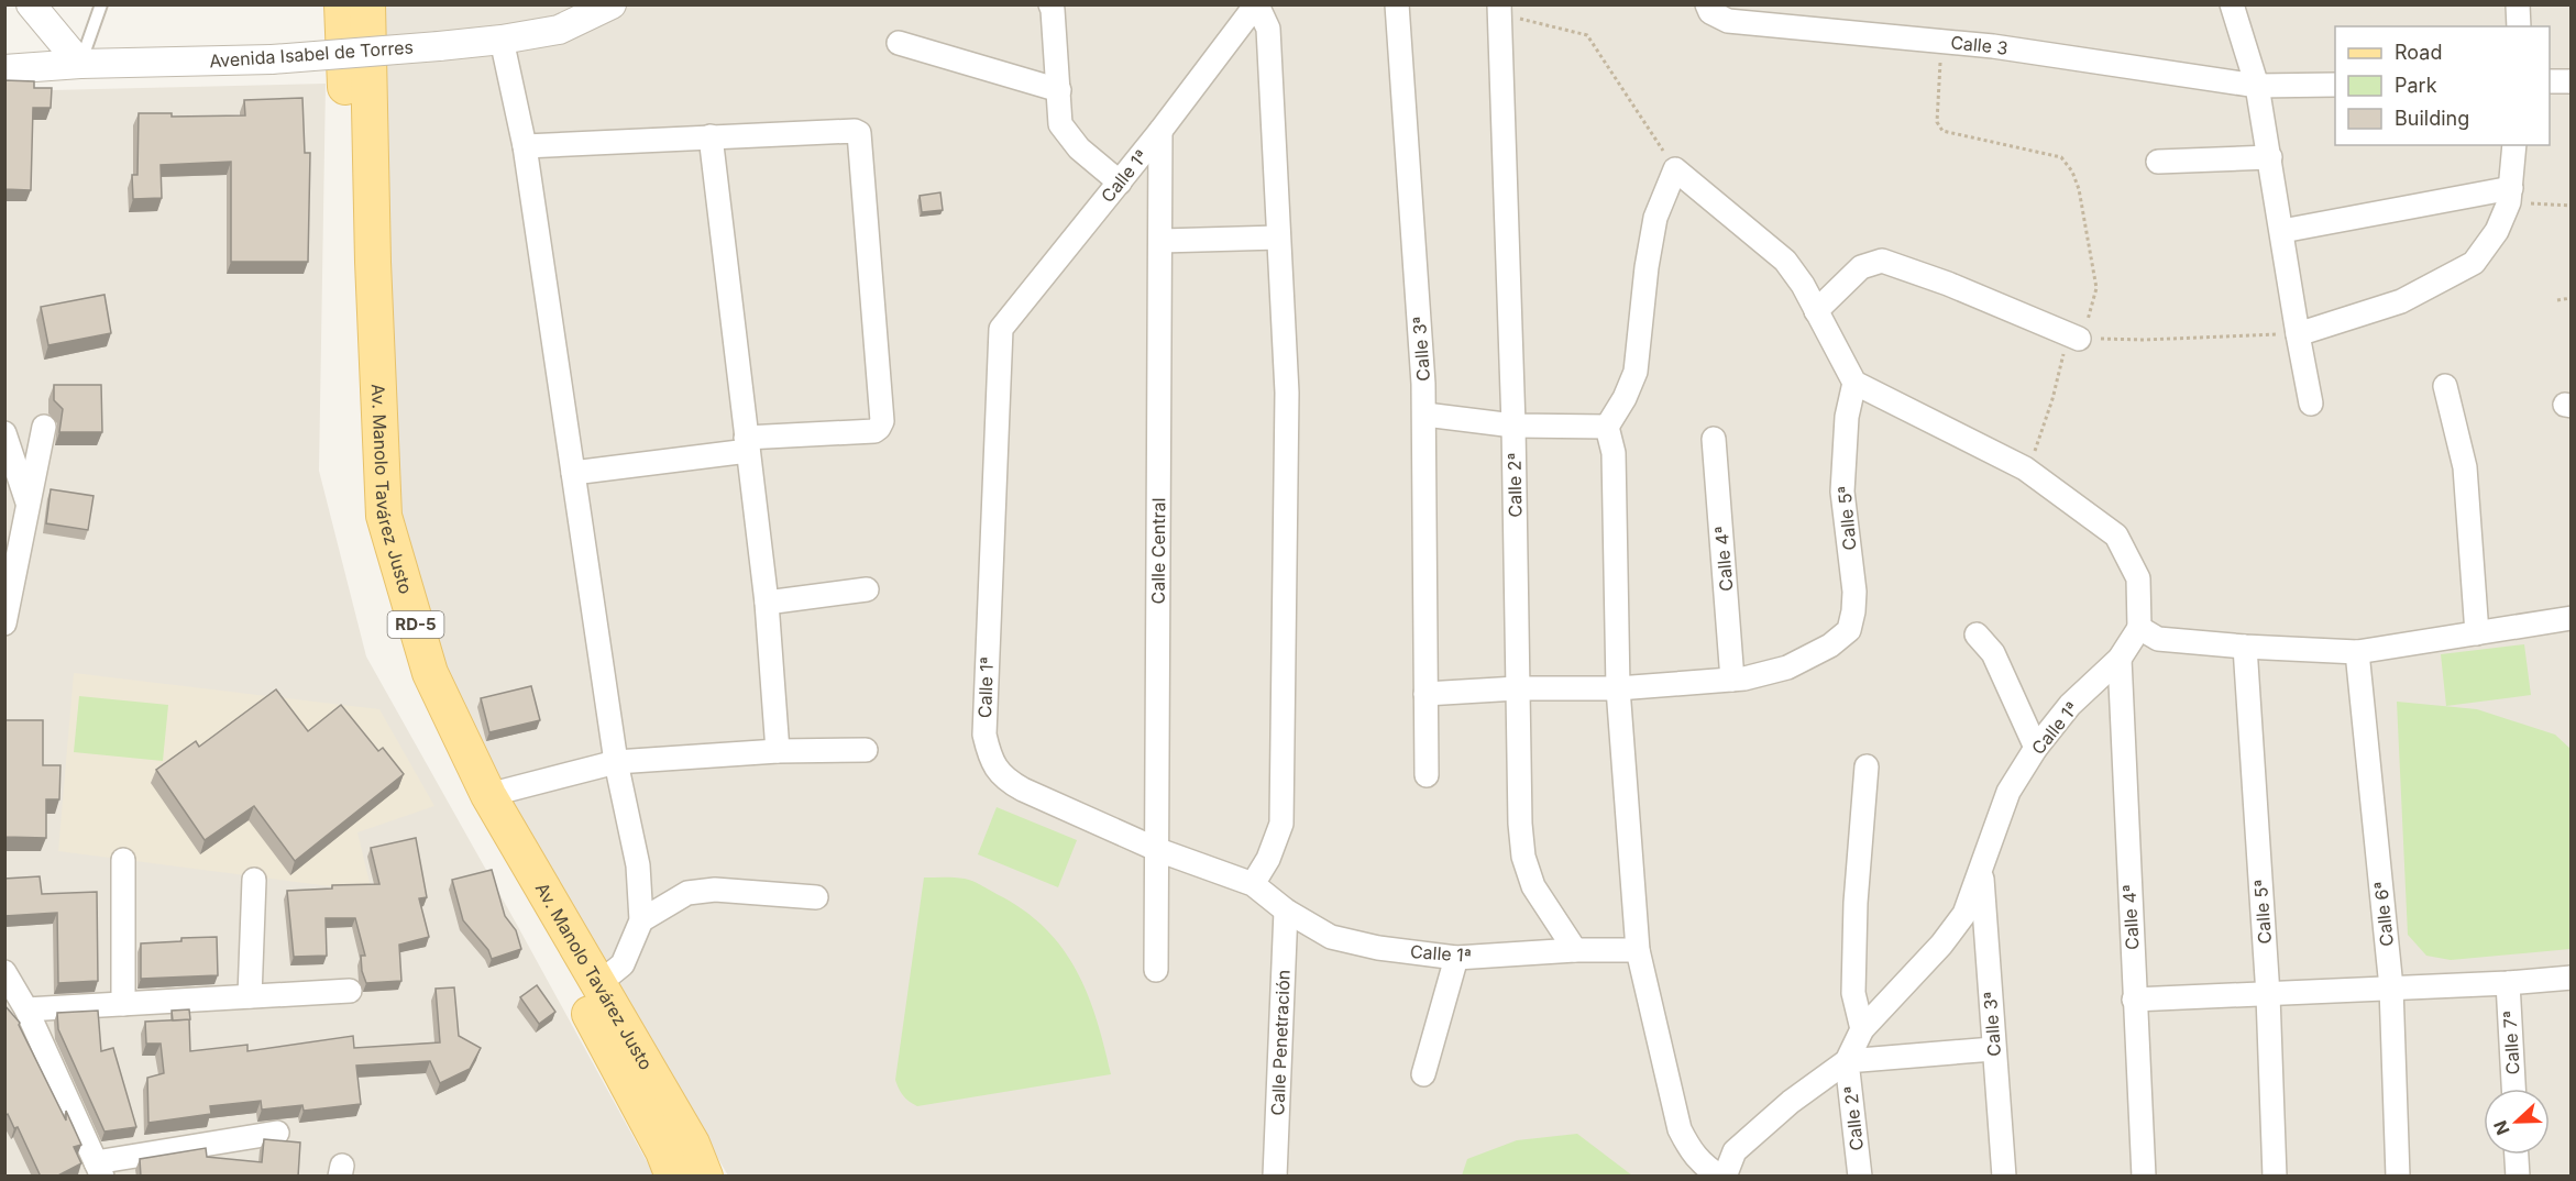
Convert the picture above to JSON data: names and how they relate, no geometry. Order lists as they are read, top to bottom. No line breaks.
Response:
{"streets":{"main road":["Av. Manolo Tavárez Justo","RD-5"],"street":["Calle 3","Avenida Isabel de Torres","Calle 1ª","Calle 3ª","Calle 2ª","Calle 5ª","Calle Central","Calle 4ª","Calle 6ª","Calle 7ª","Calle Penetración"]},"crossings":[["Calle 1ª","Calle 3ª"],["Calle 1ª","Calle 2ª"],["Calle 1ª","Calle Central"],["Calle 1ª","Calle 4ª"],["Calle 1ª","Calle Penetración"],["Calle 5ª","Calle 4ª"]],"legend":["Road","Park","Building"],"north":"left"}
